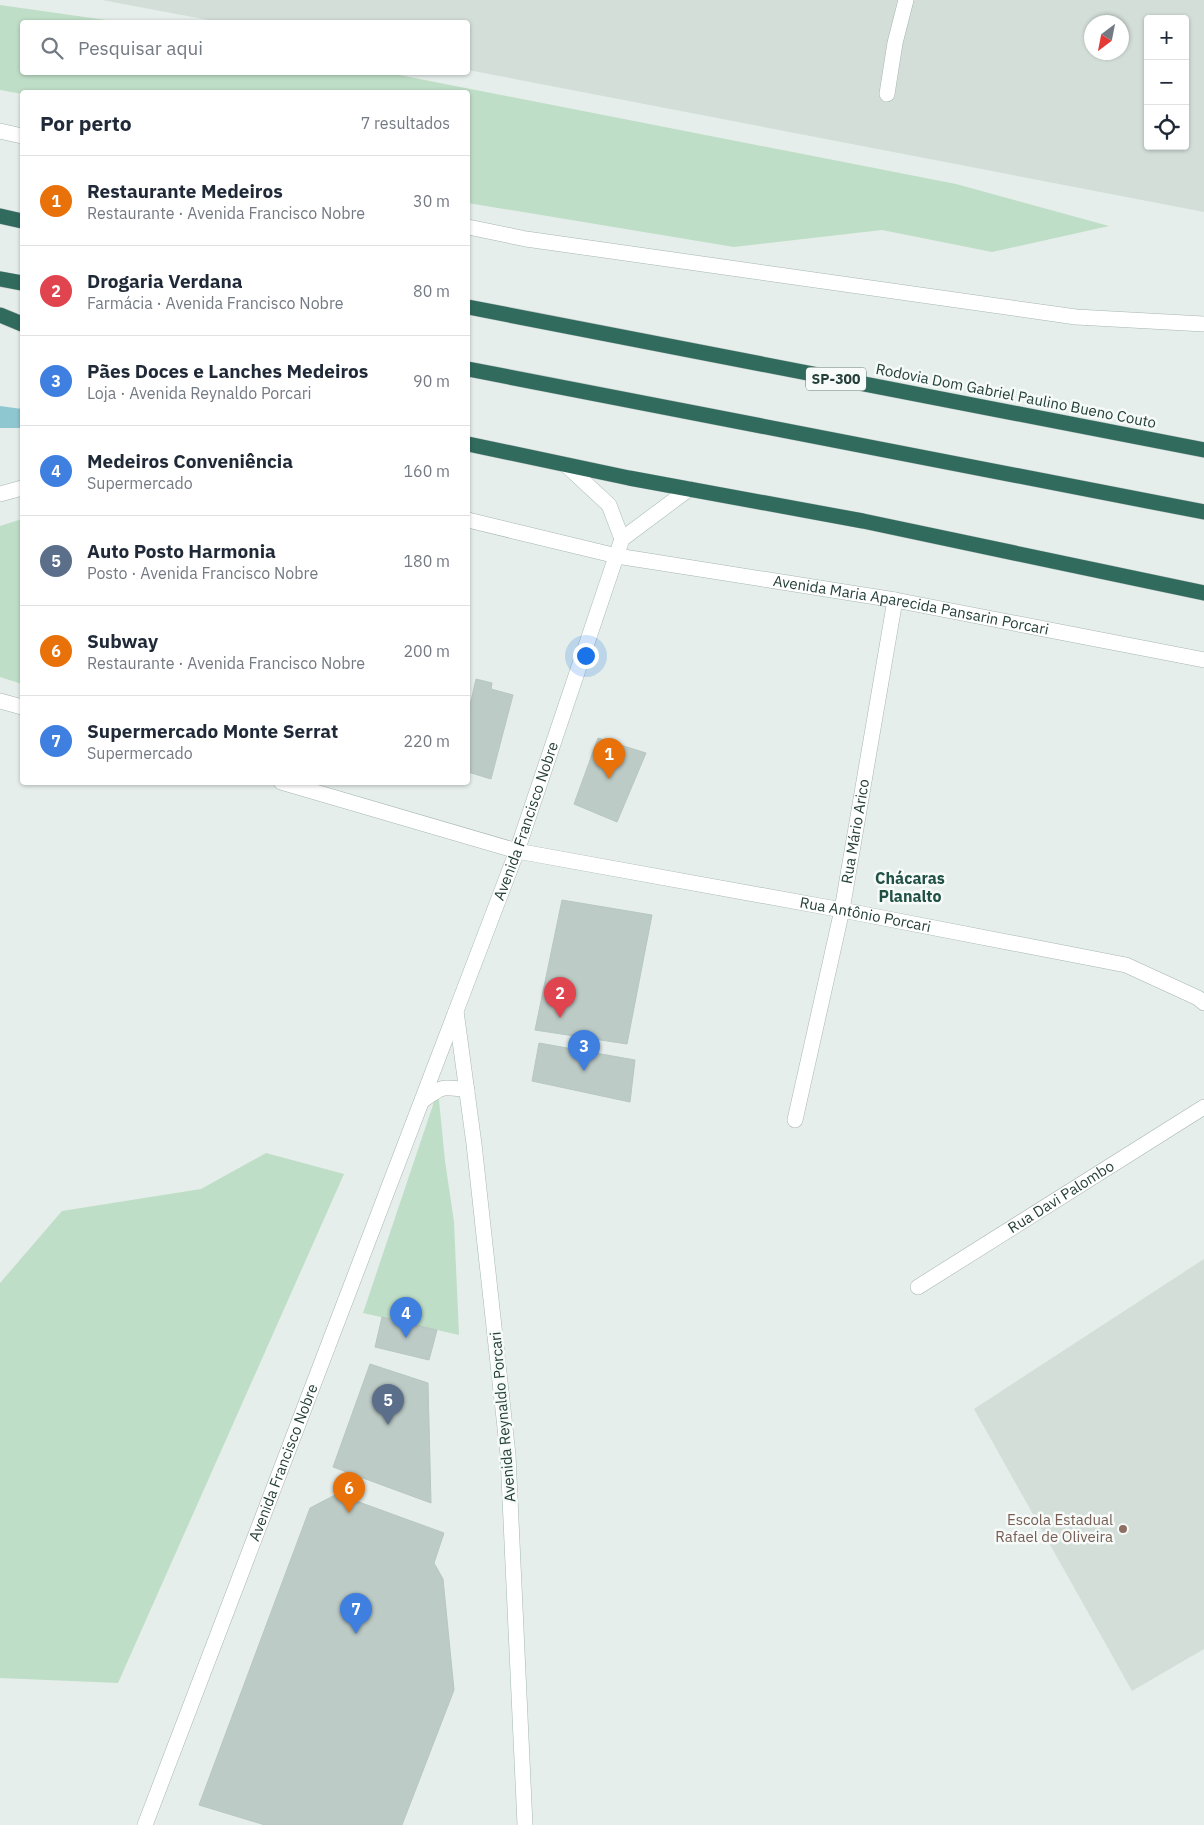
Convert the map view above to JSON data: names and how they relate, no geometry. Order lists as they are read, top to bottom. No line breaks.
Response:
{"streets":{"highway":["SP-300","Rodovia Dom Gabriel Paulino Bueno Couto"],"street":["Avenida Maria Aparecida Pansarin Porcari","Avenida Francisco Nobre","Rua Mário Arico","Rua Antônio Porcari","Rua Davi Palombo","Avenida Reynaldo Porcari"]},"crossings":[["Avenida Maria Aparecida Pansarin Porcari","Avenida Francisco Nobre"],["Avenida Maria Aparecida Pansarin Porcari","Rua Mário Arico"],["Avenida Francisco Nobre","Rua Antônio Porcari"],["Avenida Francisco Nobre","Avenida Reynaldo Porcari"],["Rua Mário Arico","Rua Antônio Porcari"]],"districts":["Chácaras Planalto"],"places":["Escola Estadual Rafael de Oliveira"],"north":"bottom left","page":{"map_buttons":["+","−"],"search":"Pesquisar aqui","heading":["Por perto","7 resultados"],"list":[{"mark":"1","name":"Restaurante Medeiros","note":"Restaurante · Avenida Francisco Nobre","value":"30 m"},{"mark":"2","name":"Drogaria Verdana","note":"Farmácia · Avenida Francisco Nobre","value":"80 m"},{"mark":"3","name":"Pães Doces e Lanches Medeiros","note":"Loja · Avenida Reynaldo Porcari","value":"90 m"},{"mark":"4","name":"Medeiros Conveniência","note":"Supermercado","value":"160 m"},{"mark":"5","name":"Auto Posto Harmonia","note":"Posto · Avenida Francisco Nobre","value":"180 m"},{"mark":"6","name":"Subway","note":"Restaurante · Avenida Francisco Nobre","value":"200 m"},{"mark":"7","name":"Supermercado Monte Serrat","note":"Supermercado","value":"220 m"}],"pins":["1","2","3","4","5","6","7"]}}
